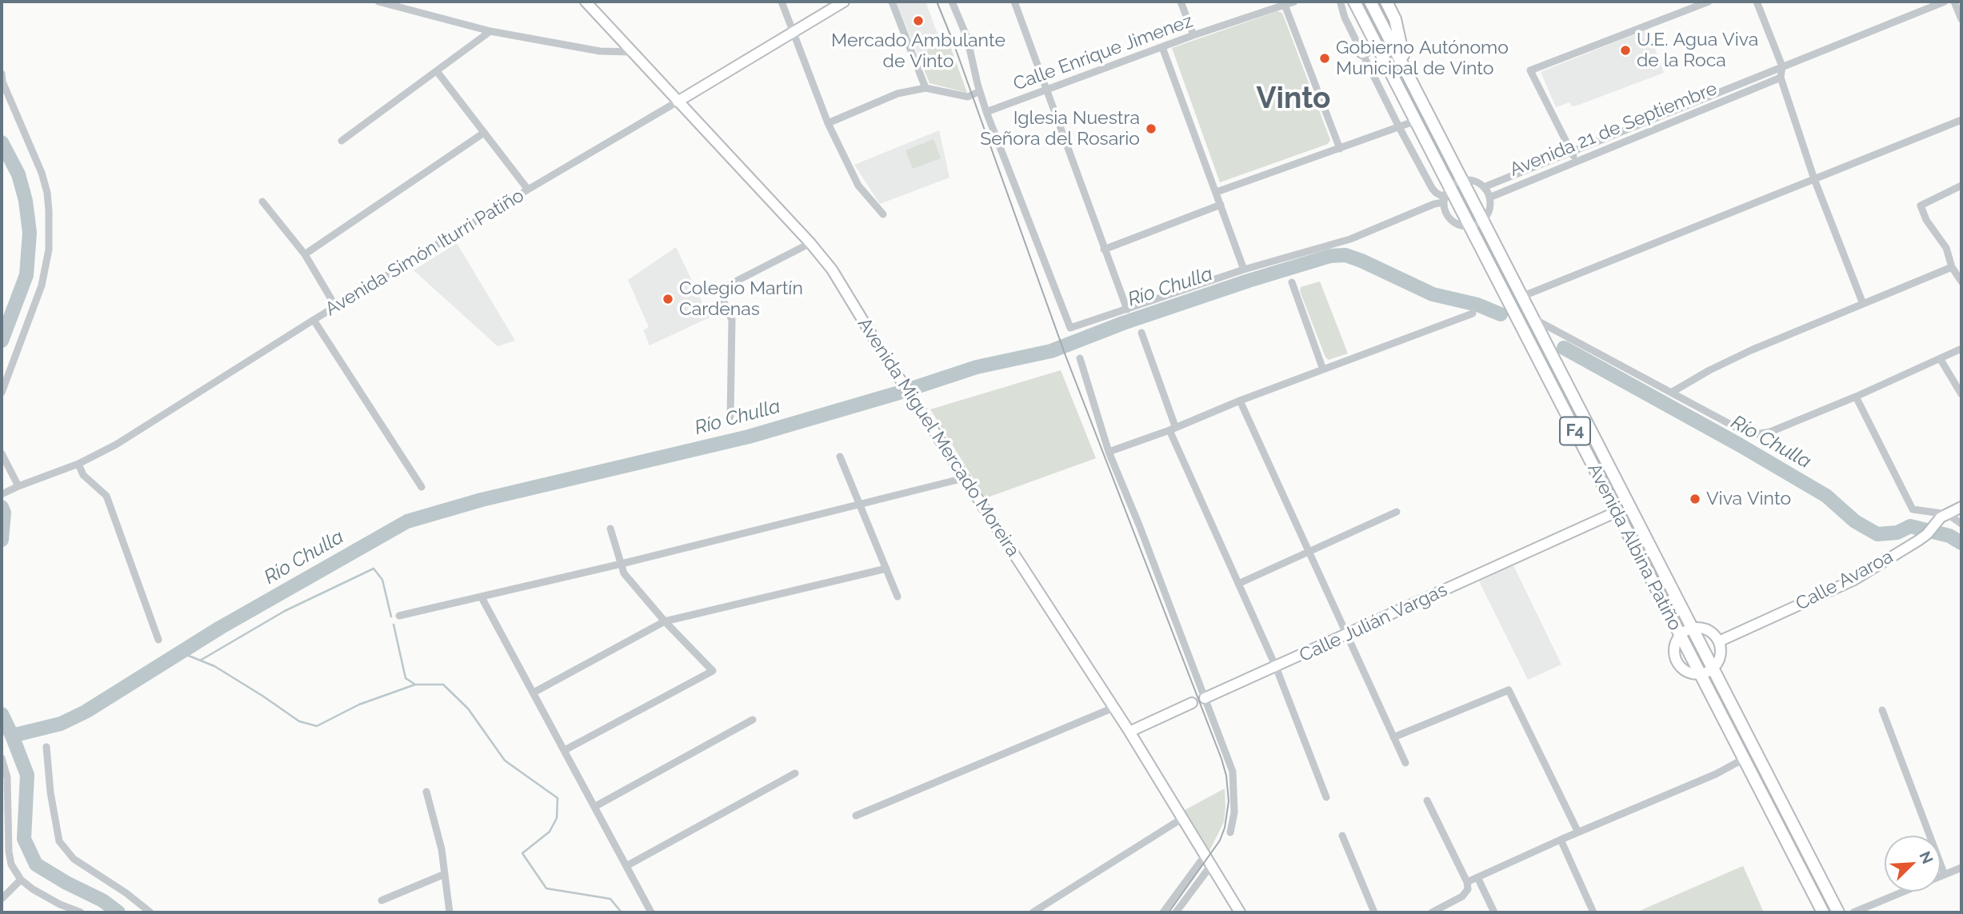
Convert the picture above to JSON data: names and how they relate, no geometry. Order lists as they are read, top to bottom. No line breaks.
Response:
{"streets":{"highway":["F4","Avenida Albina Patiño"],"main road":["Avenida Simón Iturri Patiño","Avenida Miguel Mercado Moreira","Calle Avaroa","Calle Julián Vargas"],"street":["Calle Enrique Jimenez","Avenida 21 de Septiembre"]},"crossings":[["Avenida Simón Iturri Patiño","Avenida Miguel Mercado Moreira"],["Avenida Miguel Mercado Moreira","Calle Julián Vargas"],["Avenida Albina Patiño","Calle Julián Vargas"]],"districts":["Vinto"],"water":["Río Chulla"],"places":["Mercado Ambulante de Vinto","U.E. Agua Viva de la Roca","Gobierno Autónomo Municipal de Vinto","Iglesia Nuestra Señora del Rosario","Colegio Martín Cardenas","Viva Vinto"],"north":"top right"}
